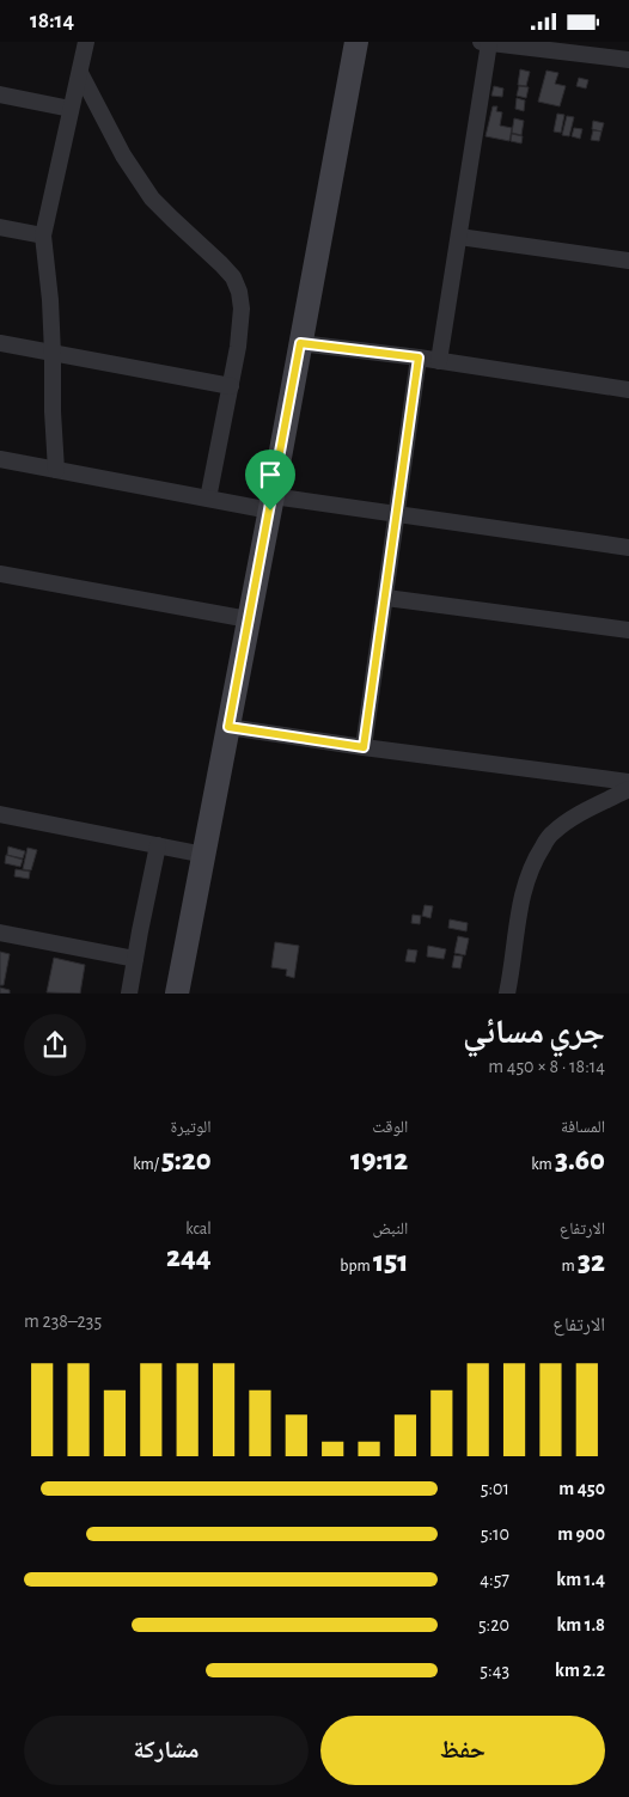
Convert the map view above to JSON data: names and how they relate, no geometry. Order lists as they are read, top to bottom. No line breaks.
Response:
{"page":{"status":"18:14","heading":["جري مسائي","18:14 · 8 × 450 m"],"stats":[["المسافة","3.60 km"],["الوقت","19:12"],["الوتيرة","5:20 /km"],["الارتفاع","32 m"],["النبض","151 bpm"],["kcal","244"]],"chart":["الارتفاع","235–238 m"],"list":[{"name":"450 m","note":"5:01"},{"name":"900 m","note":"5:10"},{"name":"1.4 km","note":"4:57"},{"name":"1.8 km","note":"5:20"},{"name":"2.2 km","note":"5:43"}],"buttons":["حفظ","مشاركة"]}}
